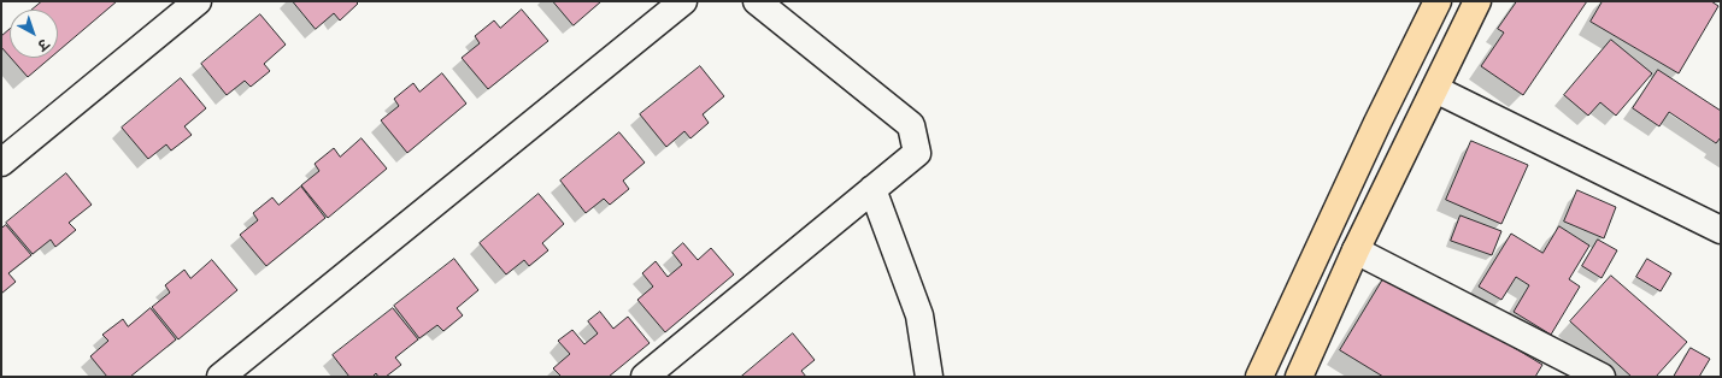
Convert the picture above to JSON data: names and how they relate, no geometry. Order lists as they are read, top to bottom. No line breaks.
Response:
{"north":"bottom right"}
